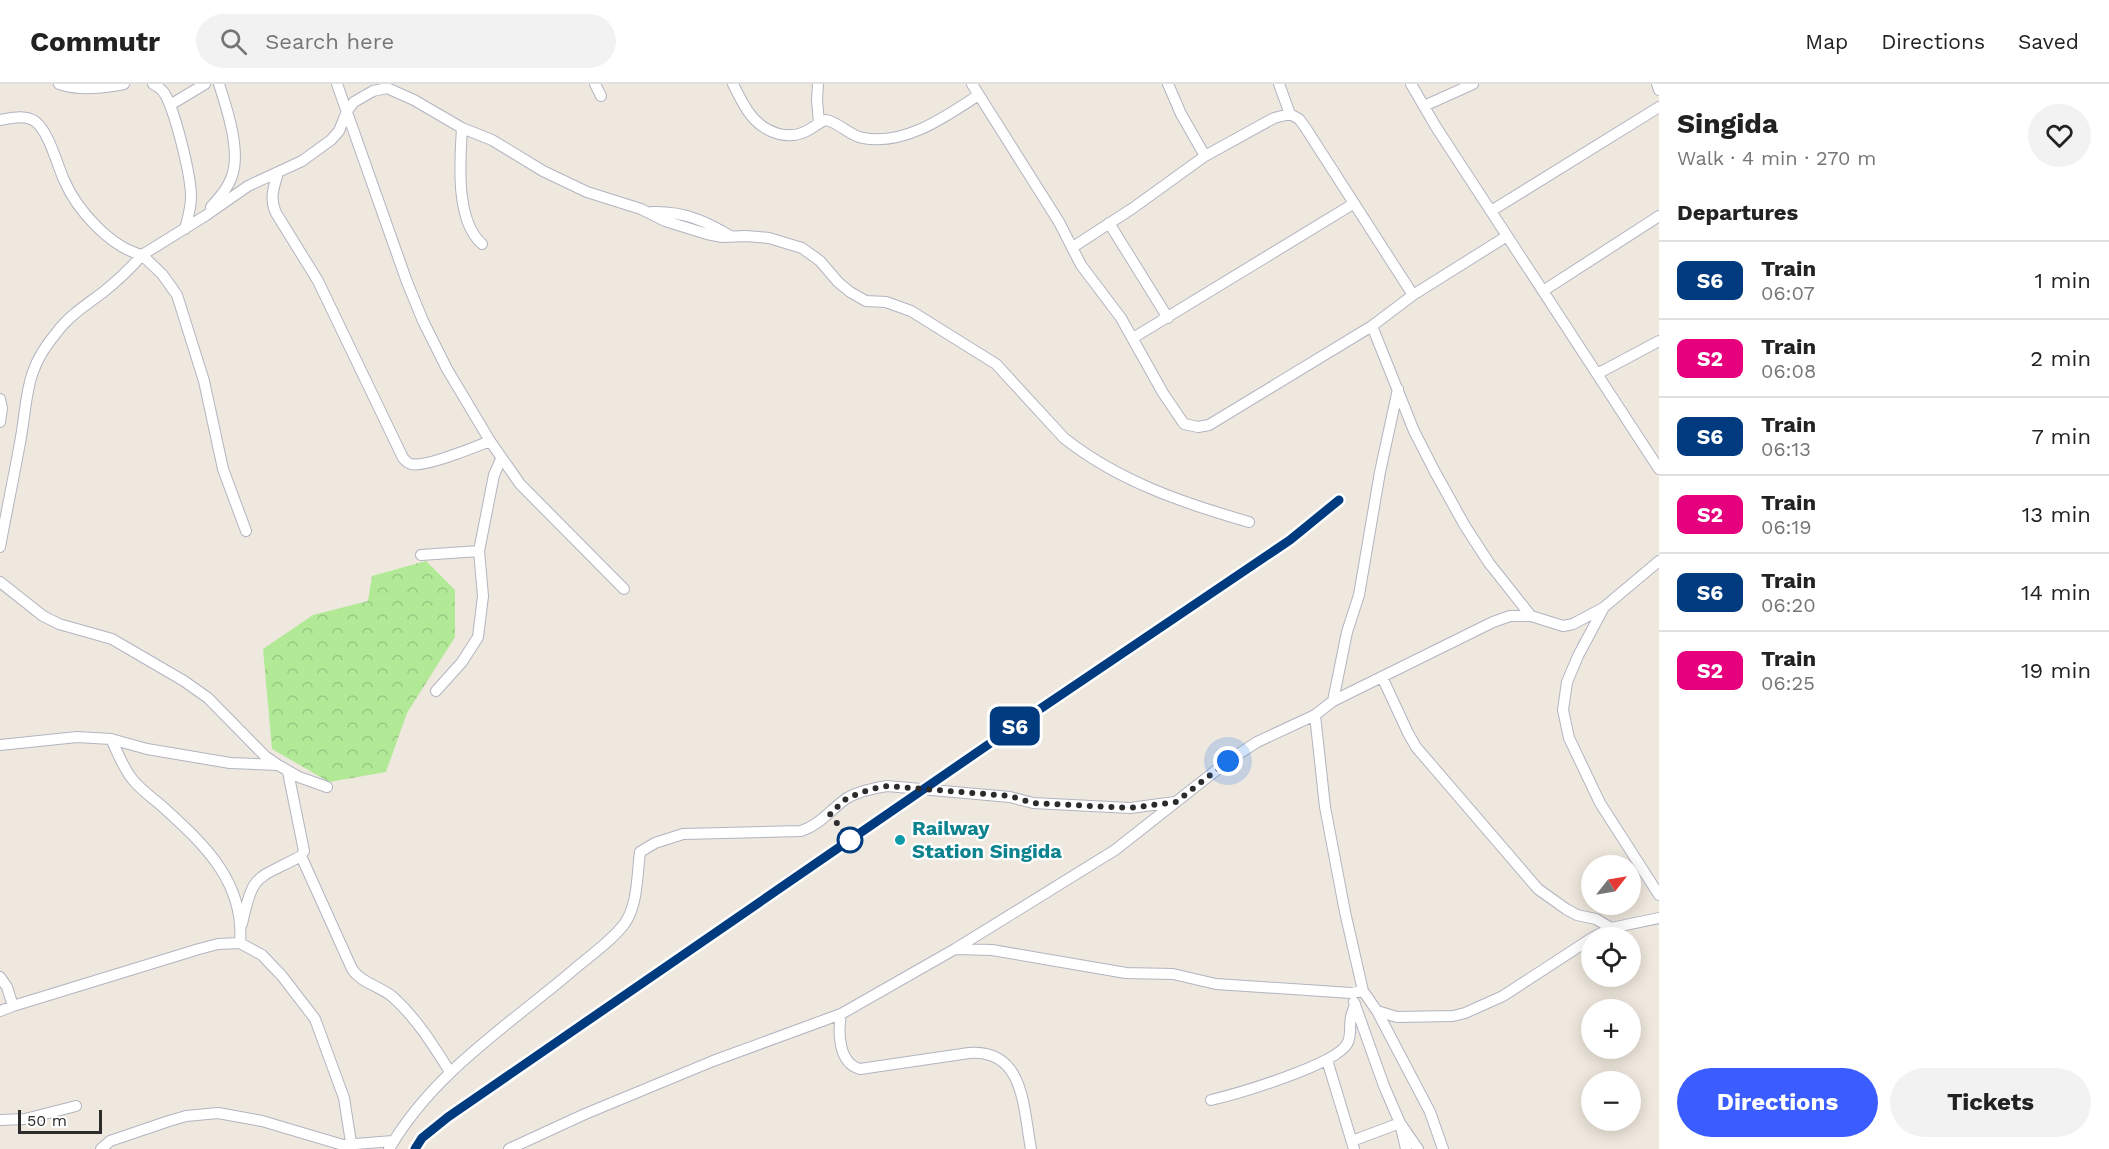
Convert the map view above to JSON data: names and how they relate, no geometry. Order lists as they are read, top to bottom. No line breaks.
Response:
{"places":["Railway Station Singida"],"scale_bar":"50 m","north":"top right","page":{"header":"Commutr","search":"Search here","nav":["Map","Directions","Saved"],"on_map":"S6","heading":[["Singida","Walk · 4 min · 270 m"],"Departures"],"list":[{"mark":"S6","name":"Train","note":"06:07","value":"1 min"},{"mark":"S2","name":"Train","note":"06:08","value":"2 min"},{"mark":"S6","name":"Train","note":"06:13","value":"7 min"},{"mark":"S2","name":"Train","note":"06:19","value":"13 min"},{"mark":"S6","name":"Train","note":"06:20","value":"14 min"},{"mark":"S2","name":"Train","note":"06:25","value":"19 min"}],"map_buttons":["+","−"],"buttons":["Directions","Tickets"],"scale":"50 m"}}
